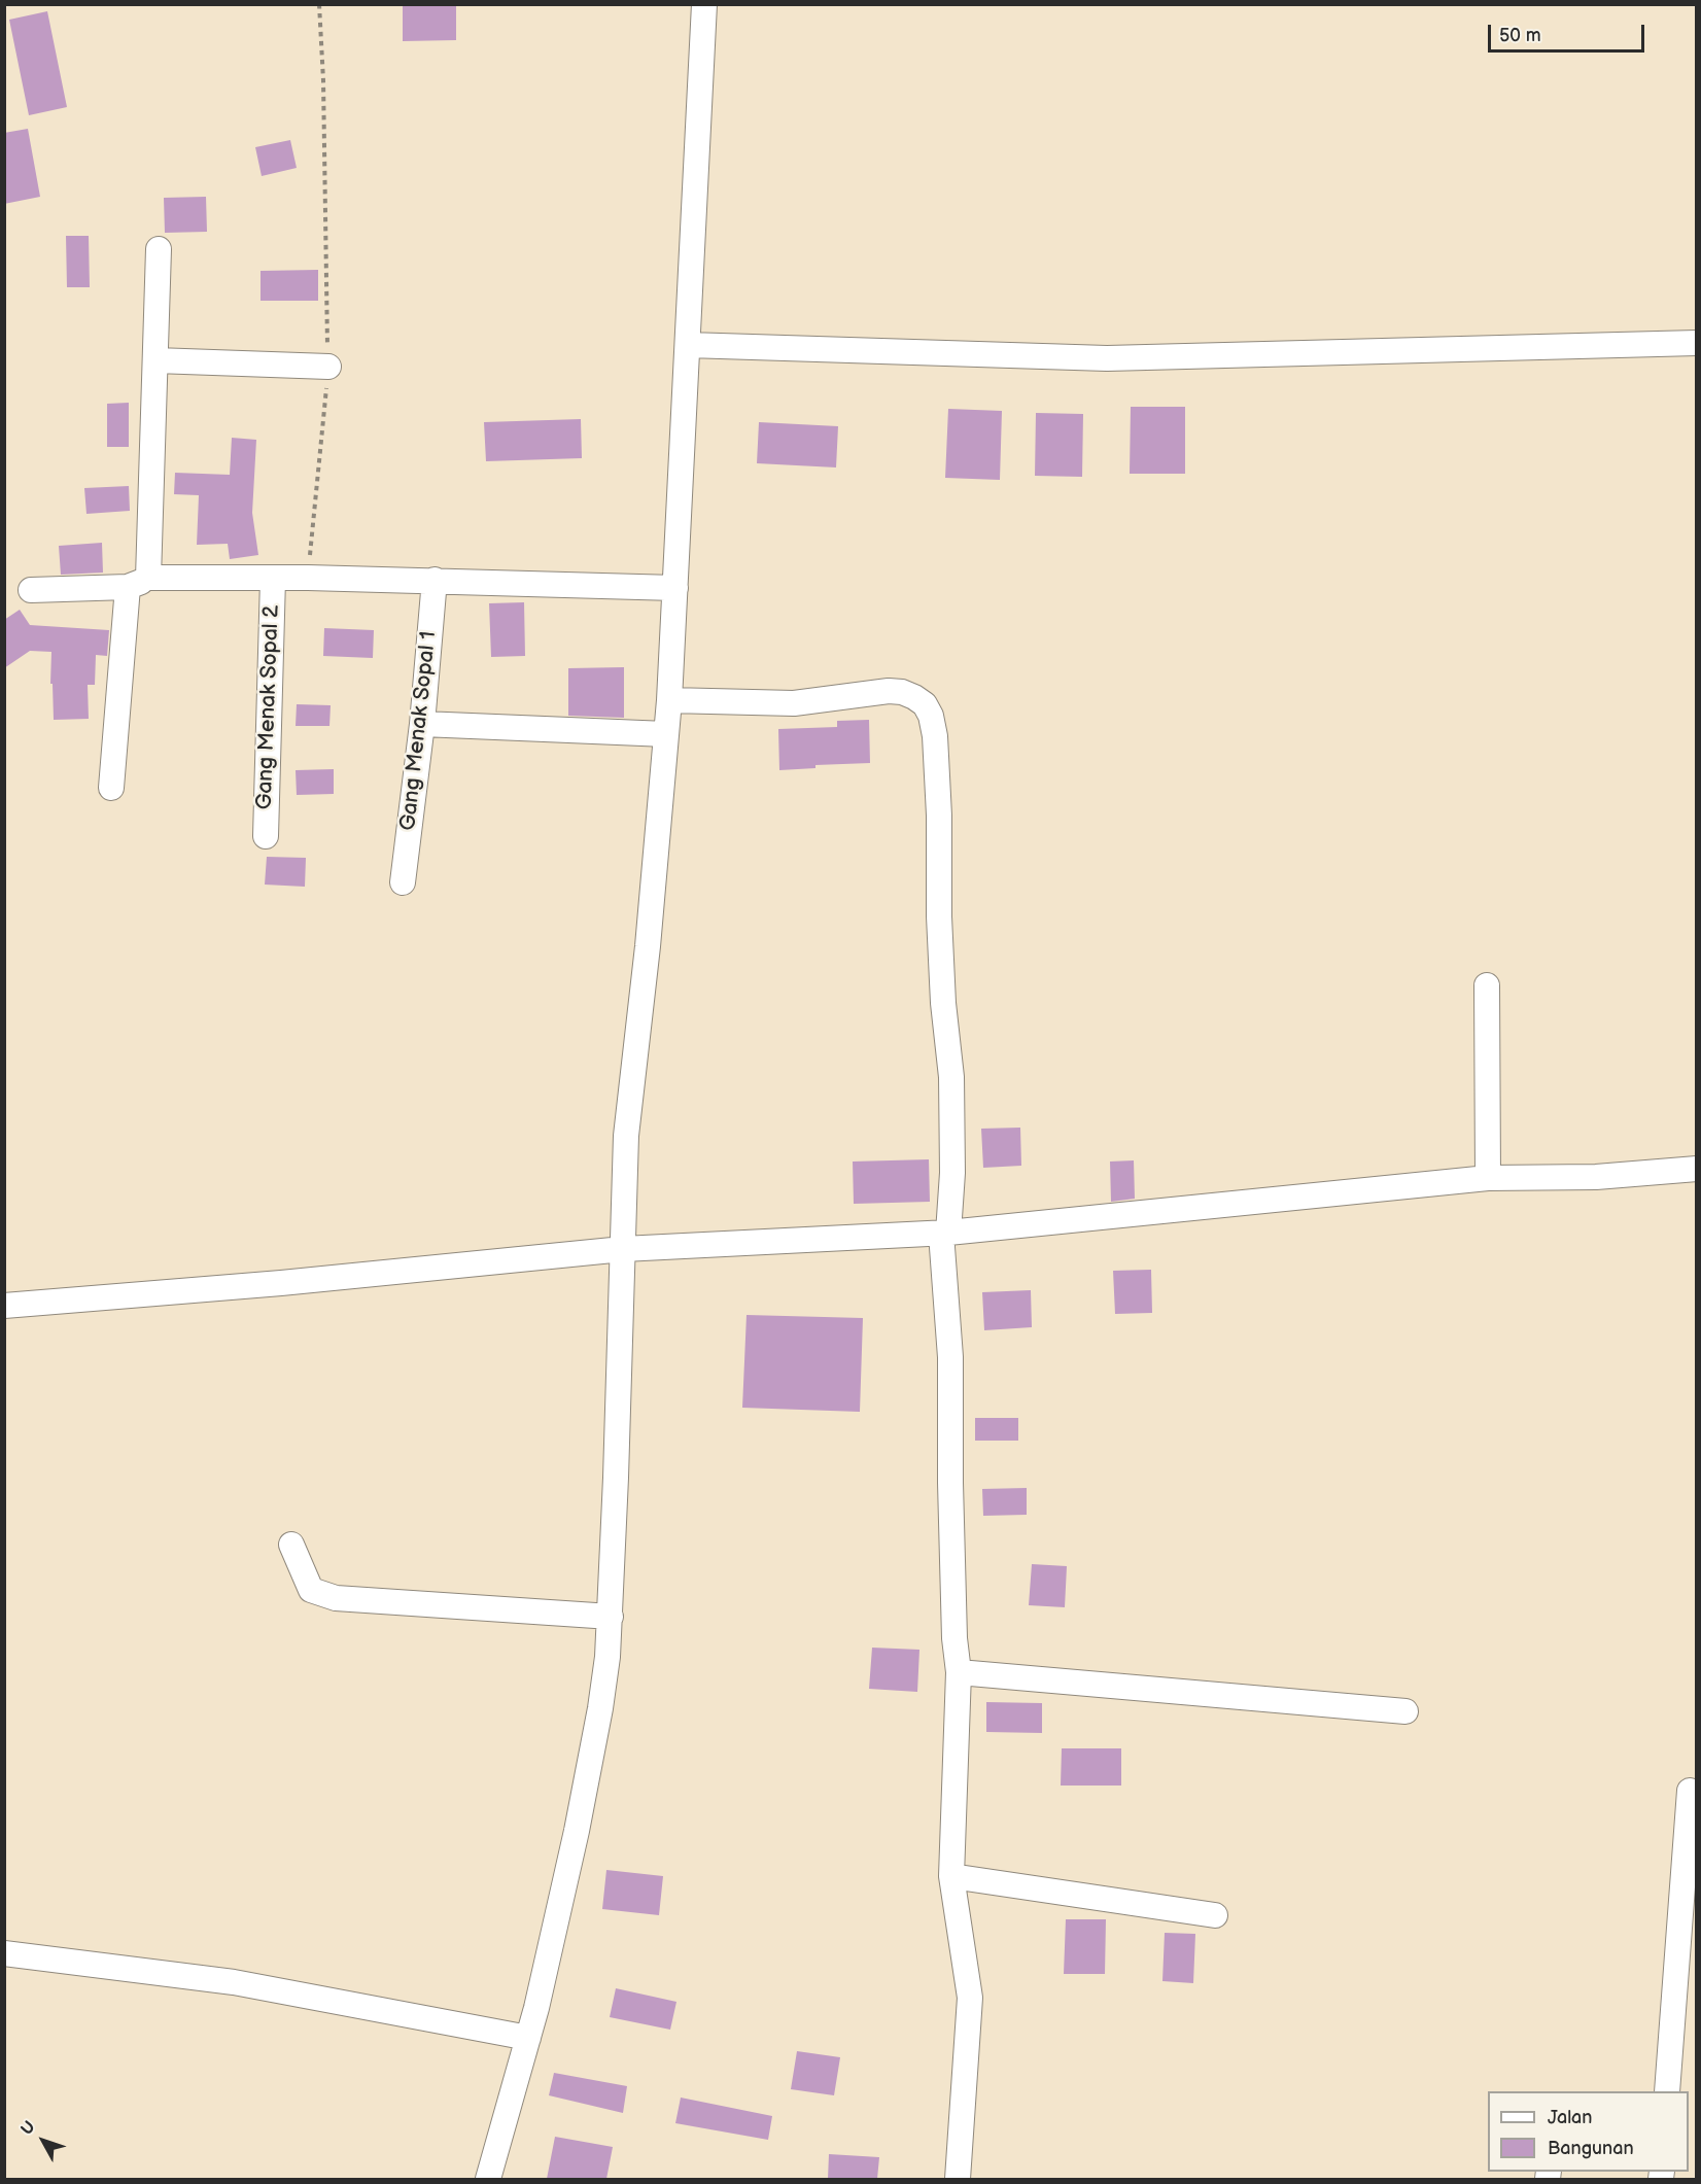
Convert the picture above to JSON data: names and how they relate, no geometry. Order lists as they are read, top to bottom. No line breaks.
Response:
{"streets":{"street":["Gang Menak Sopal 2","Gang Menak Sopal 1"]},"legend":["Jalan","Bangunan"],"scale_bar":"50 m","north":"top left"}
